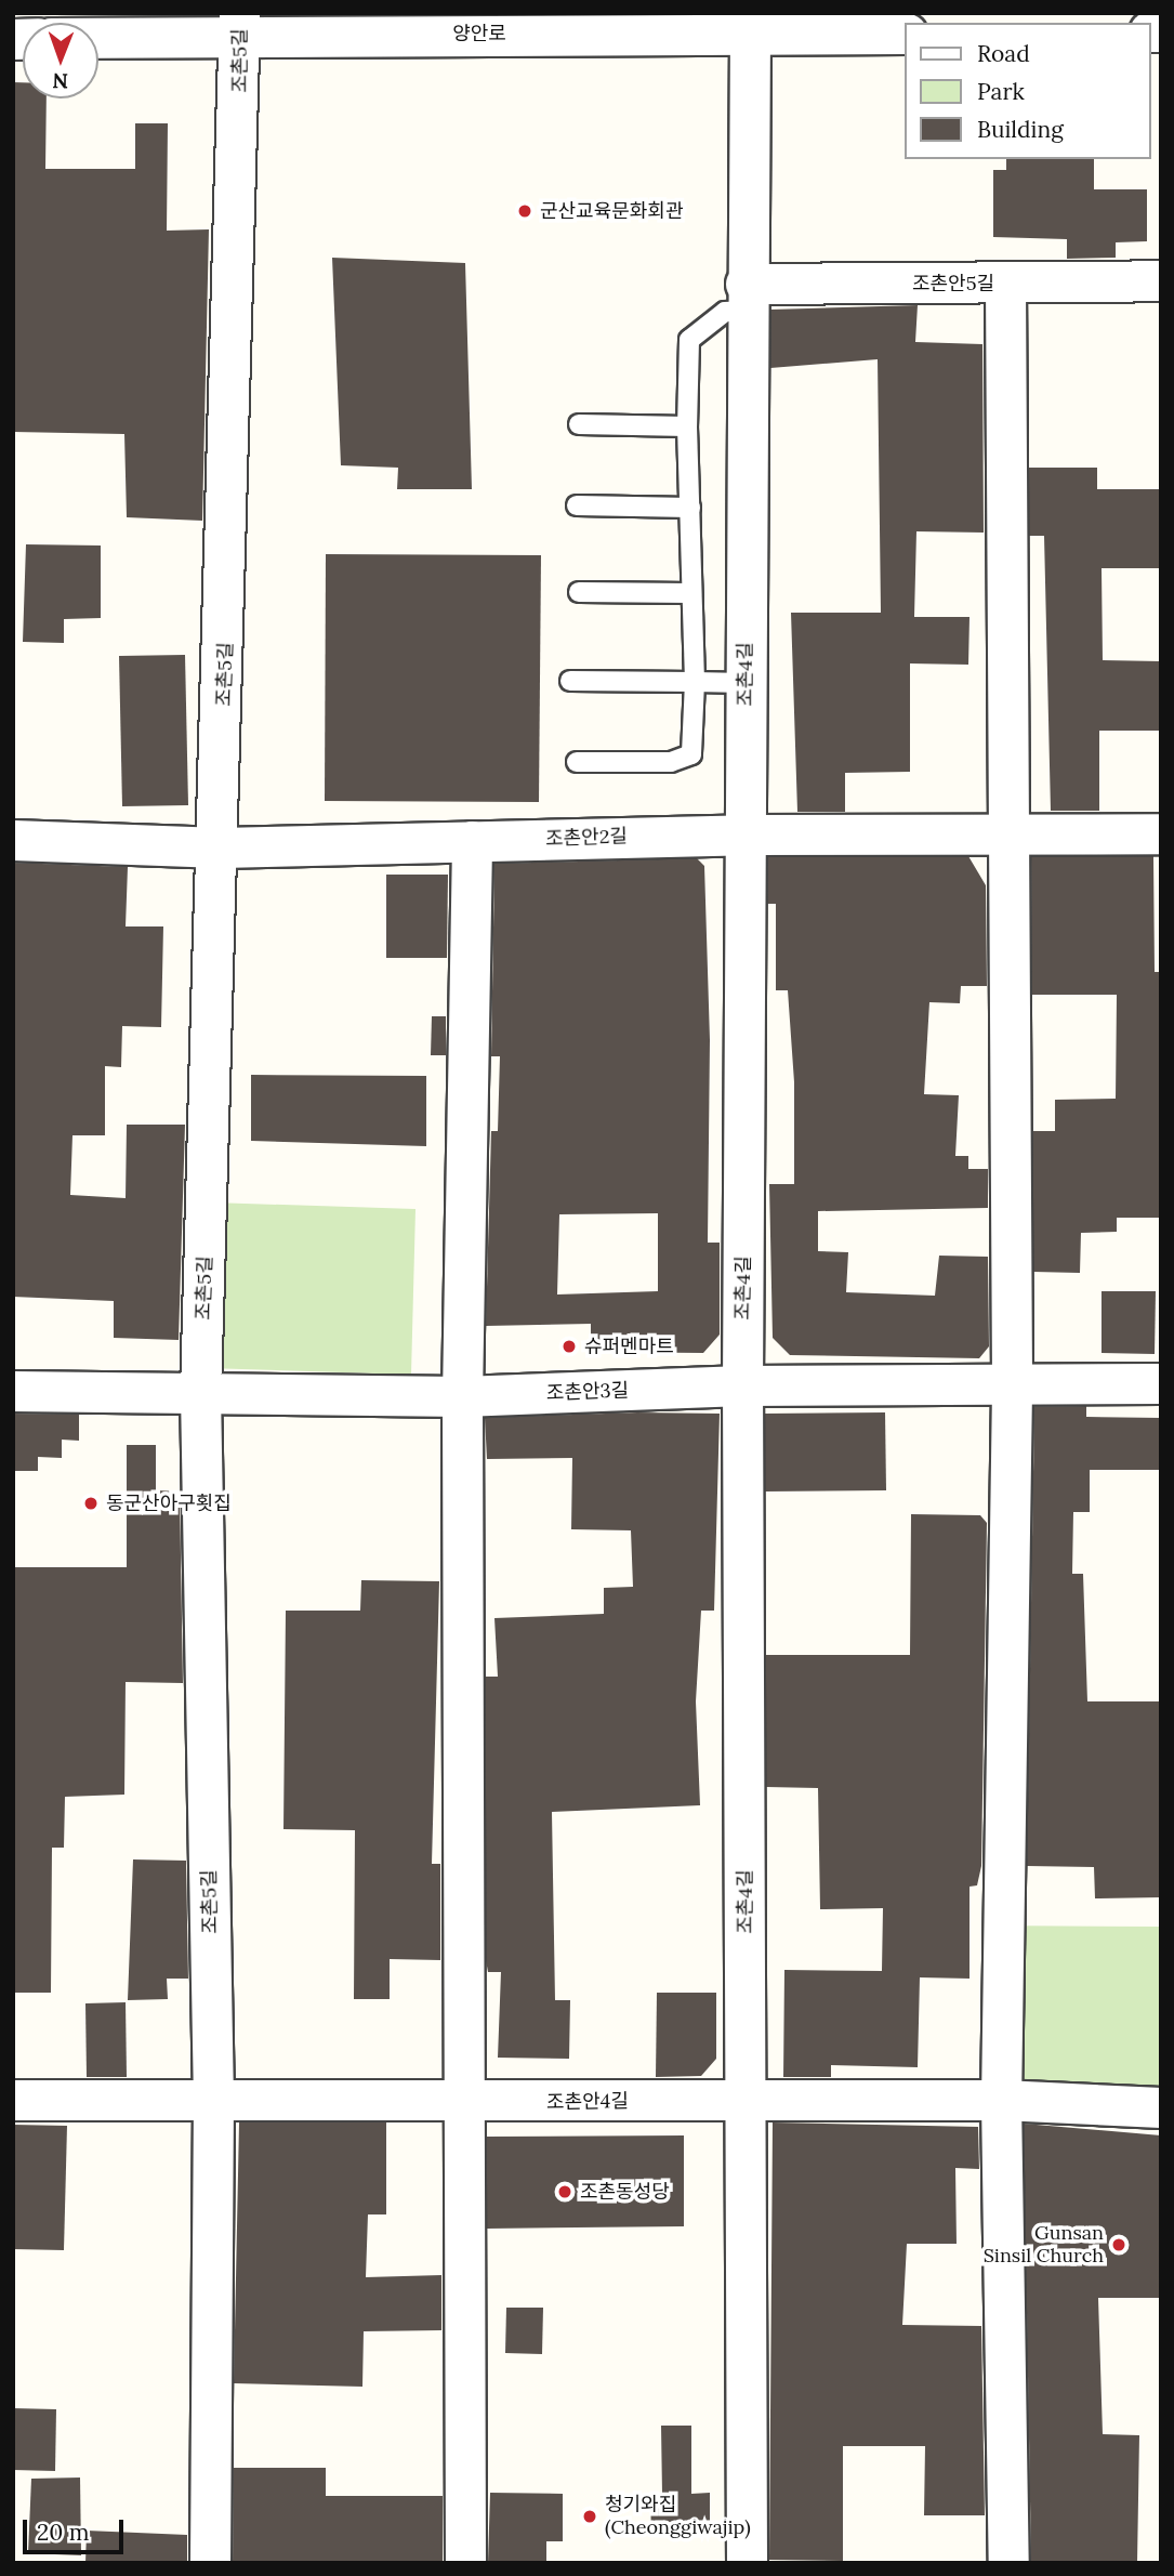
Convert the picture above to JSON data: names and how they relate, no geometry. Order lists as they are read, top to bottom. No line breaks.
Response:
{"streets":{"street":["양안로","조촌5길","조촌안5길","조촌4길","조촌안2길","조촌안3길","조촌안4길"]},"crossings":[["양안로","조촌5길"],["양안로","조촌4길"],["조촌5길","조촌안2길"],["조촌5길","조촌안3길"],["조촌5길","조촌안4길"],["조촌안5길","조촌4길"],["조촌4길","조촌안2길"],["조촌4길","조촌안3길"],["조촌4길","조촌안4길"]],"places":["군산교육문화회관","슈퍼멘마트","동군산아구횟집","조촌동성당","Gunsan Sinsil Church","청기와집 (Cheonggiwajip)"],"legend":["Road","Park","Building"],"scale_bar":"20 m","north":"bottom"}
